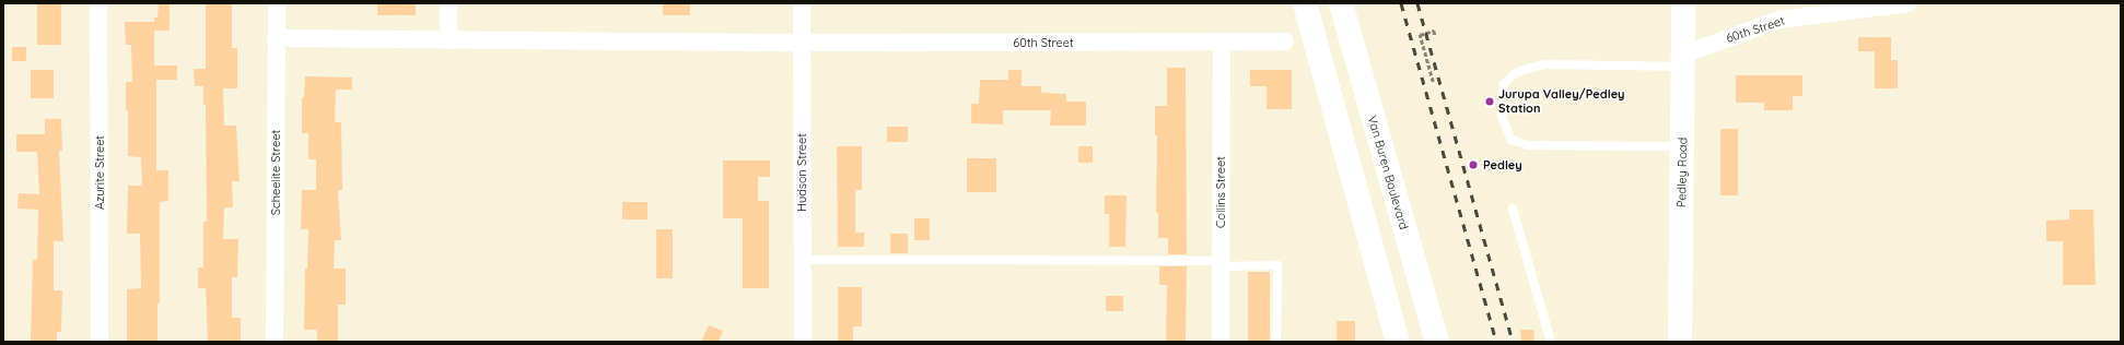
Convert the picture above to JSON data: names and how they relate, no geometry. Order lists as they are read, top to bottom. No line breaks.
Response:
{"streets":{"main road":["Van Buren Boulevard","Pedley Road"],"street":["60th Street","Azurite Street","Scheelite Street","Hudson Street","Collins Street"]},"crossings":[["60th Street","Scheelite Street"],["60th Street","Hudson Street"],["60th Street","Pedley Road"],["60th Street","Collins Street"]],"places":["Jurupa Valley/Pedley Station","Pedley"]}
